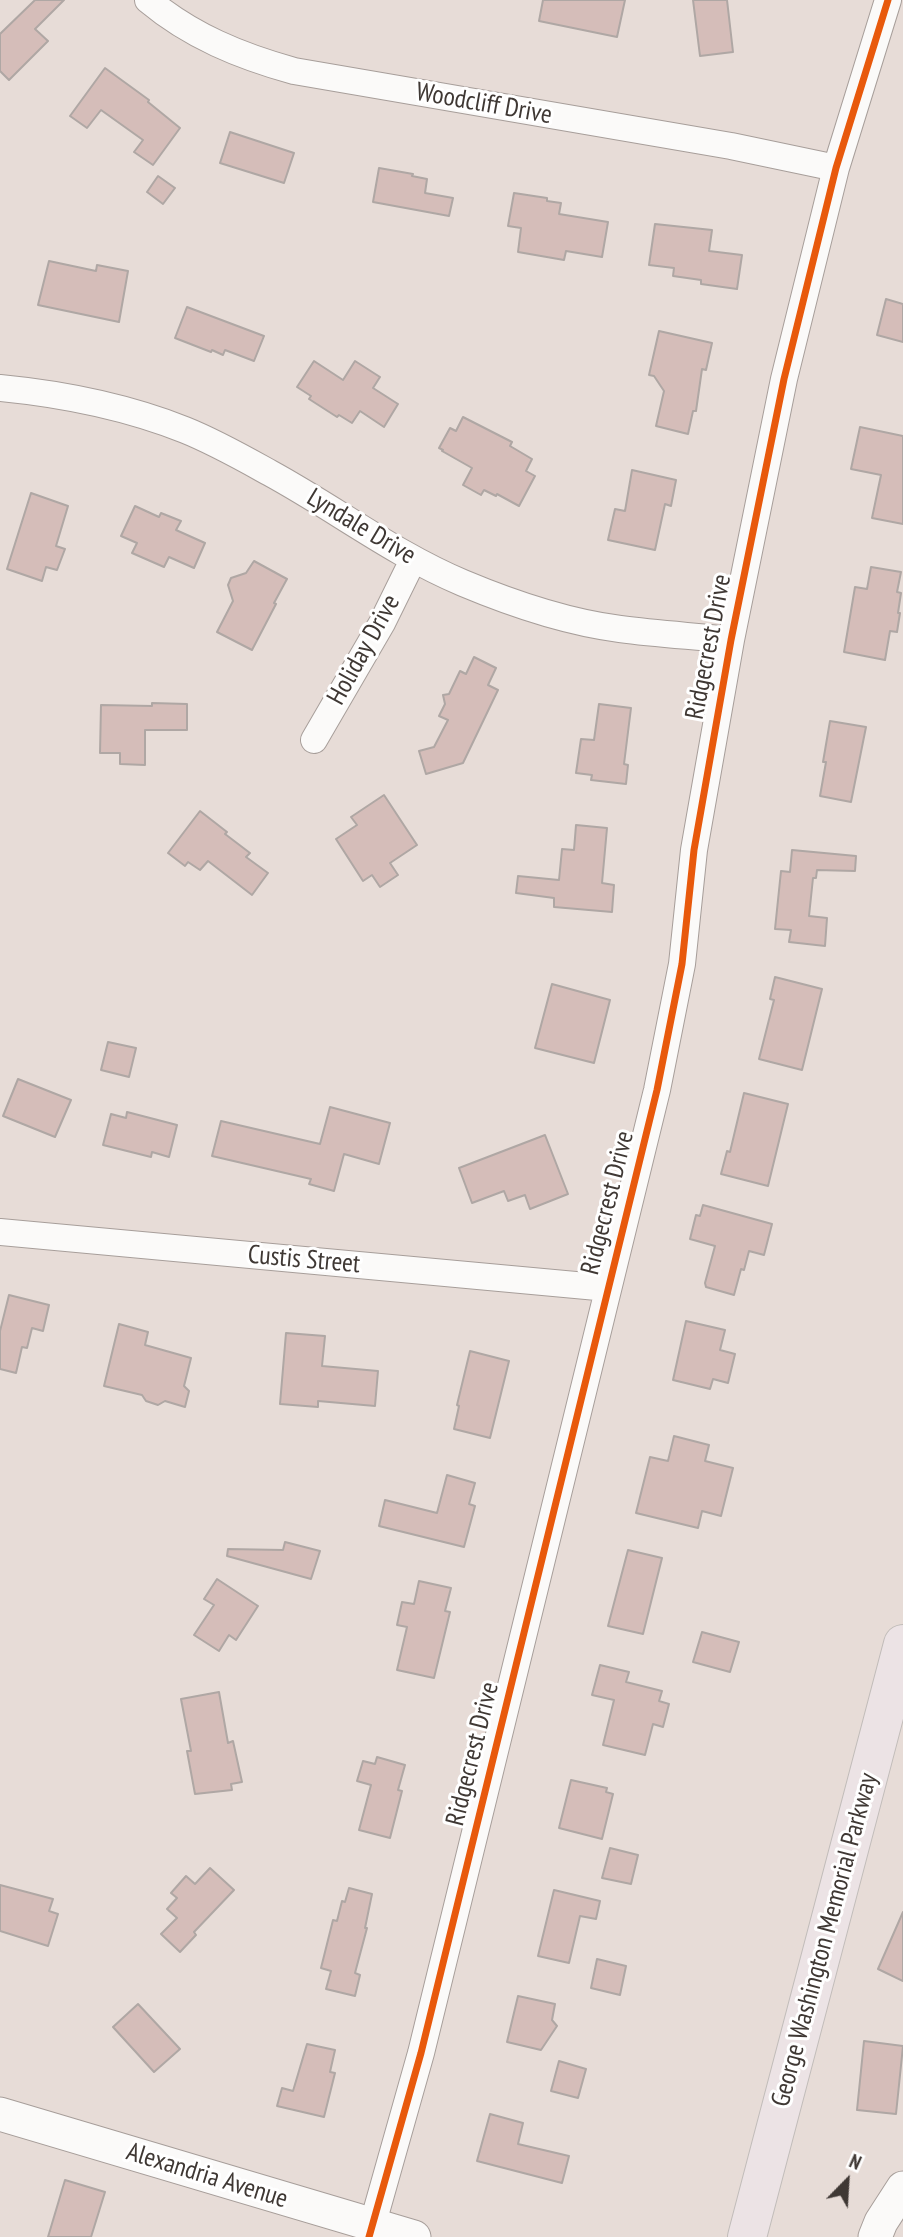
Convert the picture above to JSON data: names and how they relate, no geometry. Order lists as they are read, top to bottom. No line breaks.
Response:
{"streets":{"main road":["George Washington Memorial Parkway"],"street":["Woodcliff Drive","Lyndale Drive","Ridgecrest Drive","Holiday Drive","Custis Street","Alexandria Avenue"]},"crossings":[["Woodcliff Drive","Ridgecrest Drive"],["Lyndale Drive","Ridgecrest Drive"],["Lyndale Drive","Holiday Drive"],["Ridgecrest Drive","Custis Street"],["Ridgecrest Drive","Alexandria Avenue"]],"north":"top right"}
